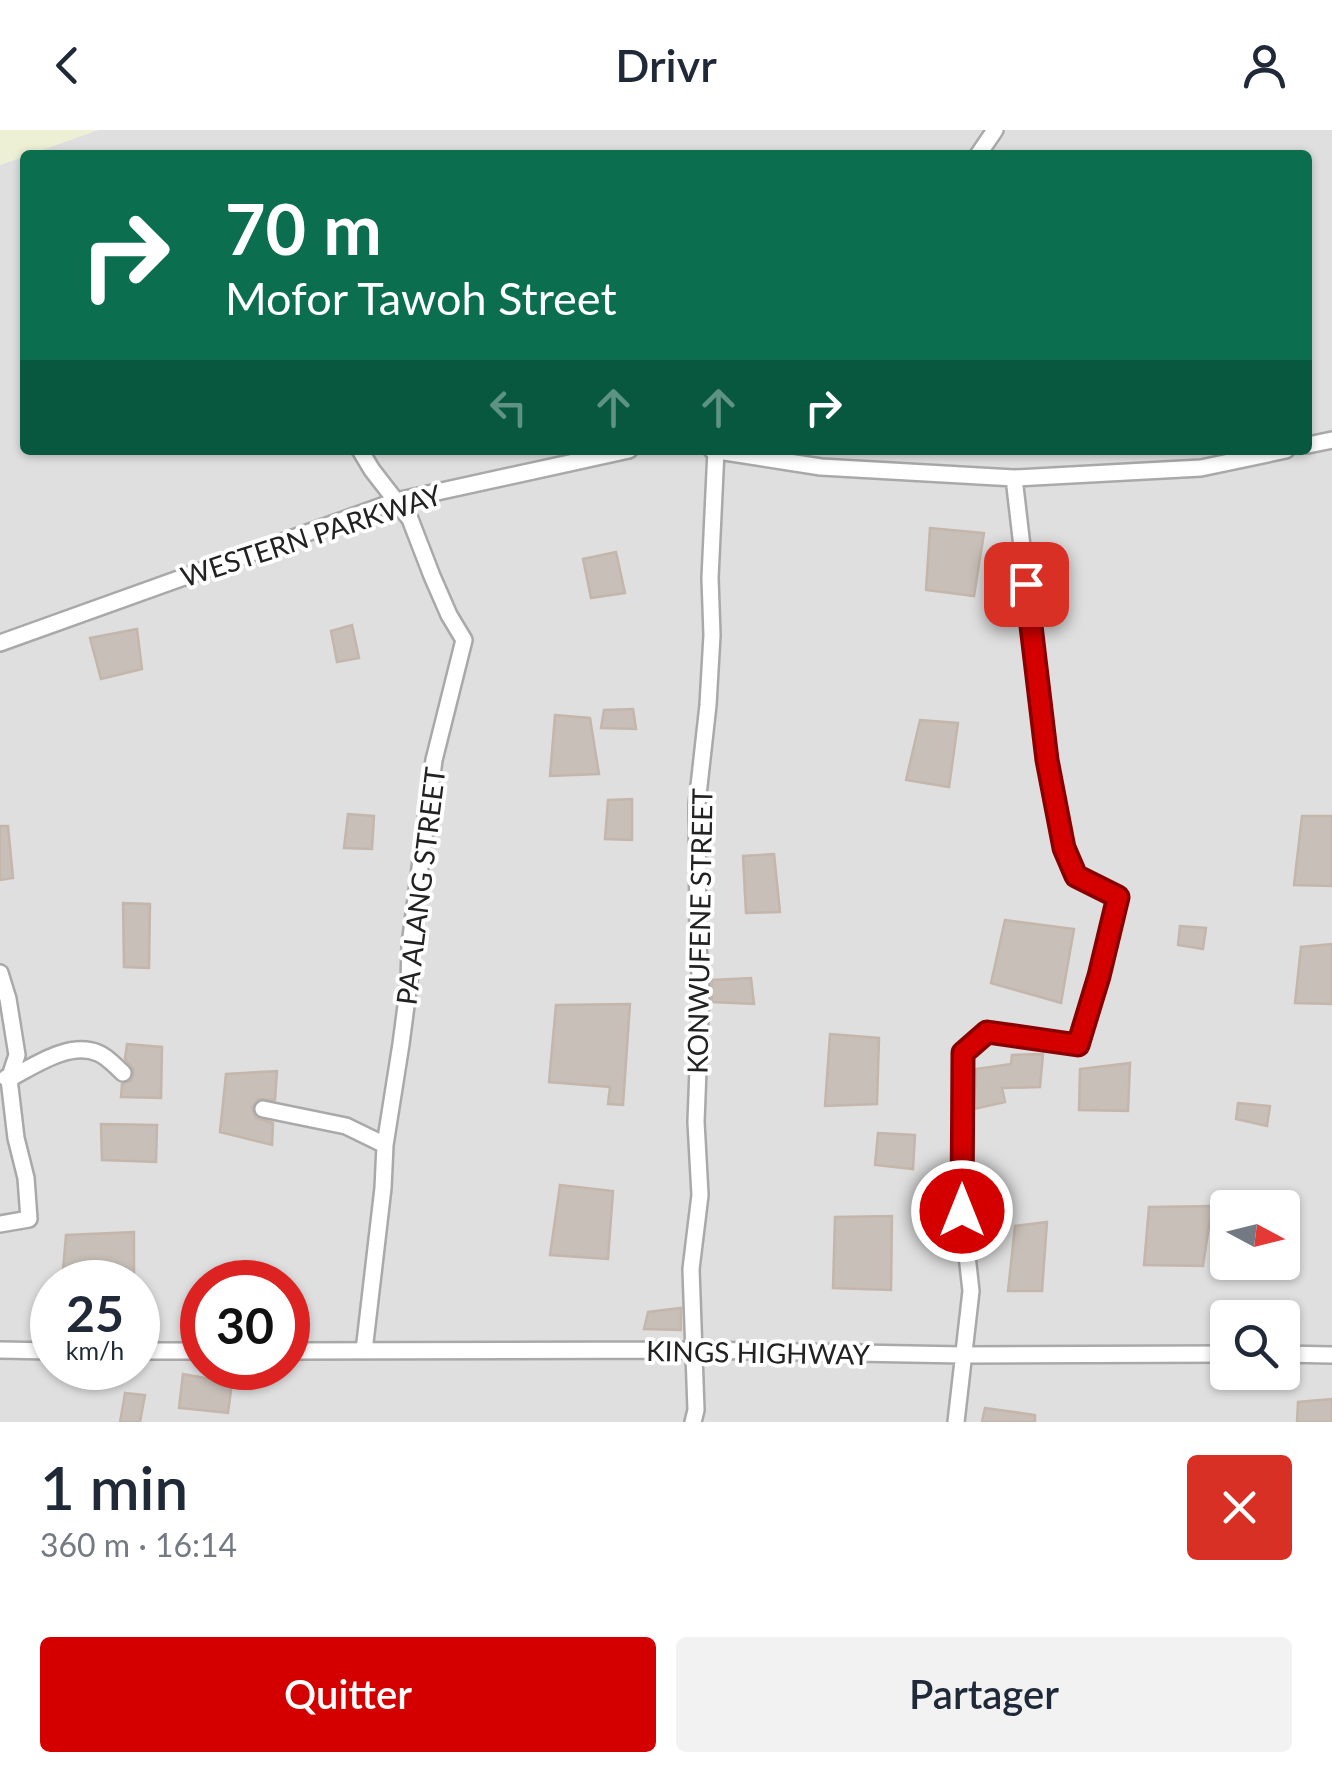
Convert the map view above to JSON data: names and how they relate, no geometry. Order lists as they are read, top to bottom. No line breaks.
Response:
{"streets":{"street":["WESTERN PARKWAY","PA ALANG STREET","KONWUFENE STREET","KINGS HIGHWAY"]},"crossings":[["WESTERN PARKWAY","PA ALANG STREET"],["PA ALANG STREET","KINGS HIGHWAY"],["KONWUFENE STREET","KINGS HIGHWAY"]],"north":"right","page":{"header":"Drivr","turn":["70 m","Mofor Tawoh Street"],"speed":"25 km/h","limit":"30","heading":["1 min","360 m · 16:14"],"buttons":["Quitter","Partager"]}}
